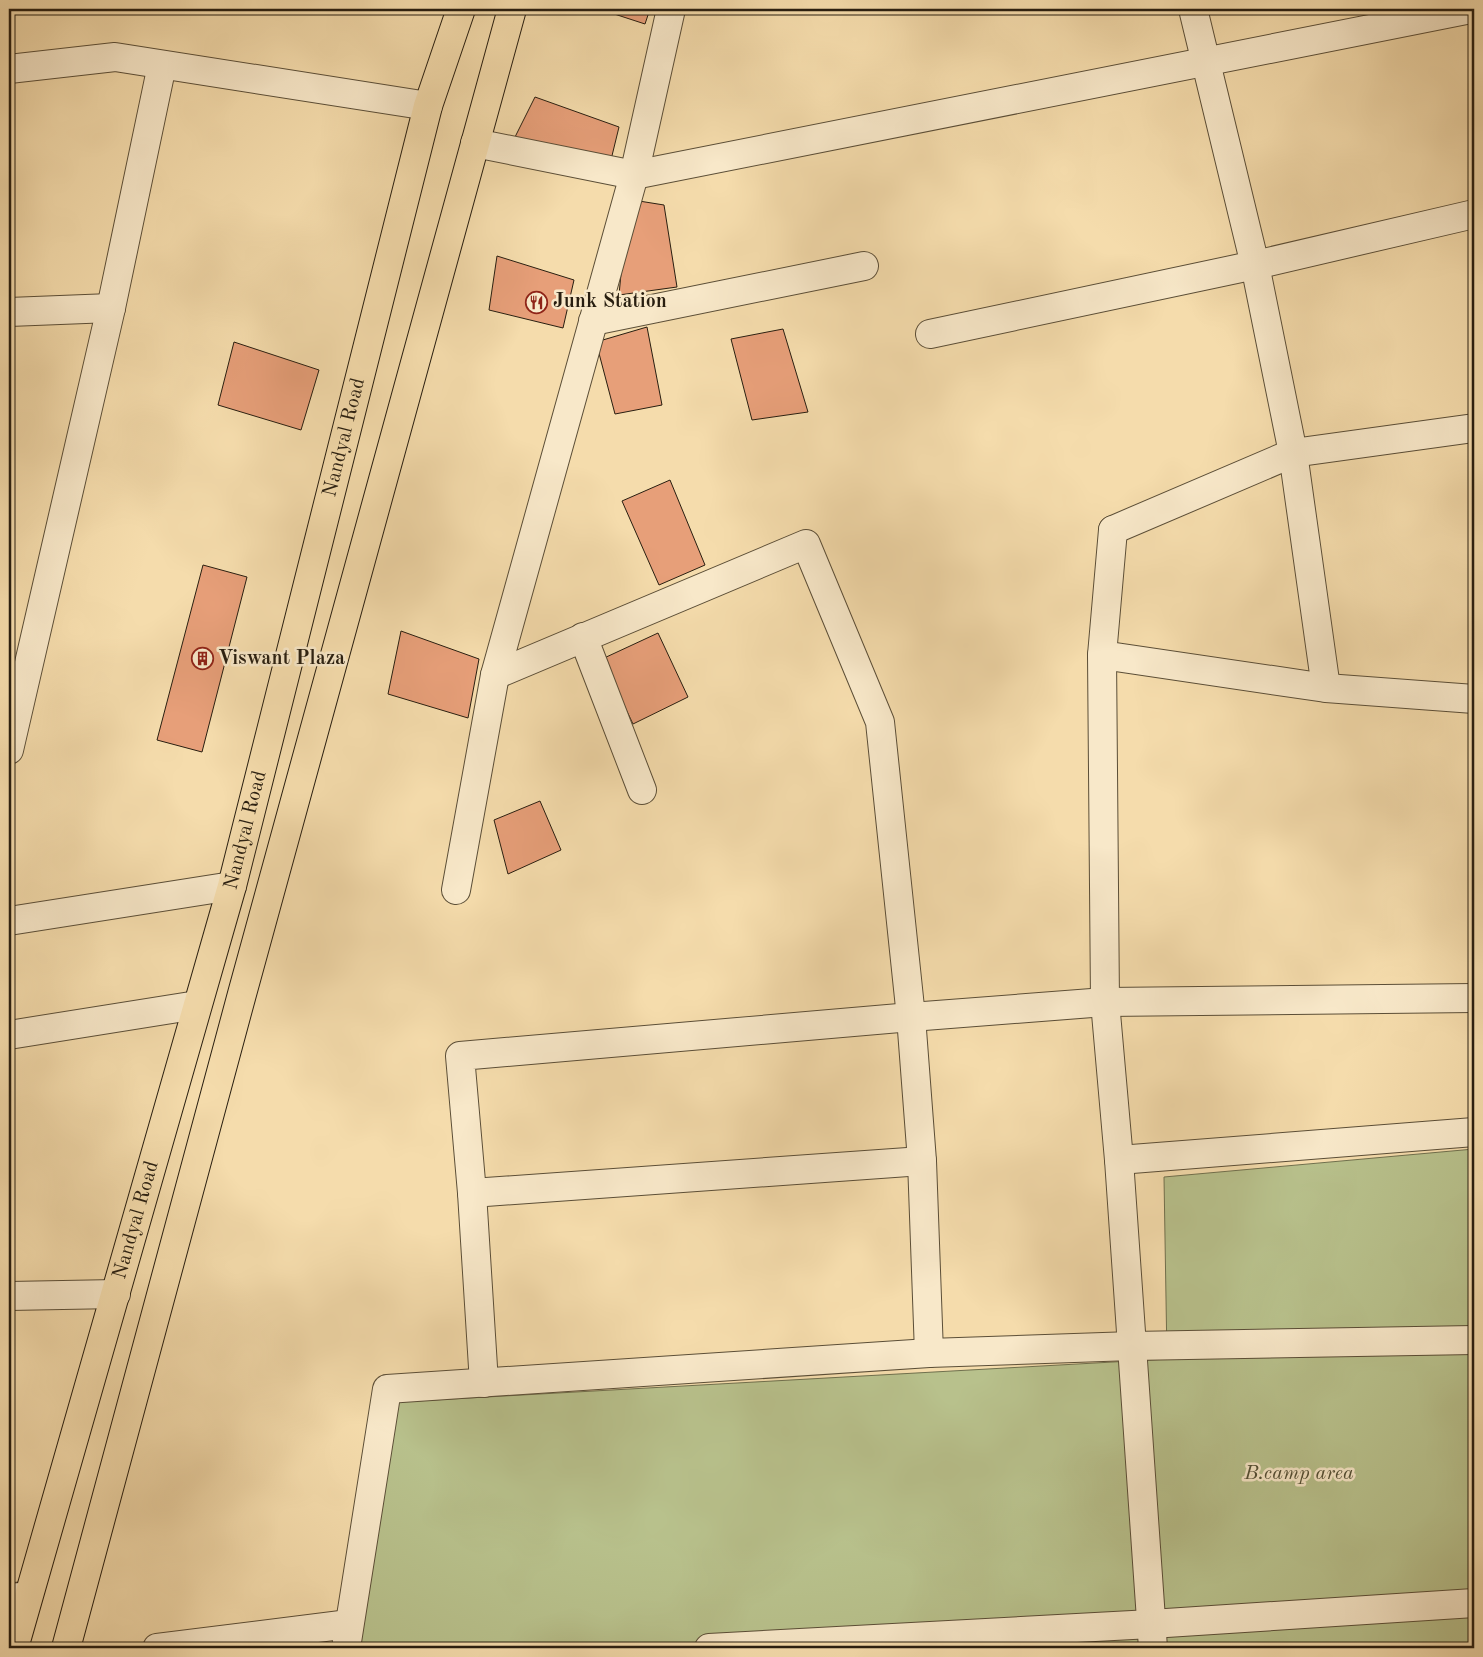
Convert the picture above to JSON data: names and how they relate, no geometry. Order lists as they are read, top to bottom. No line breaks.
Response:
{"streets":{"main road":["Nandyal Road"]},"parks":["B.camp area"],"places":{"restaurant":["Junk Station"],"building":["Viswant Plaza"]}}
